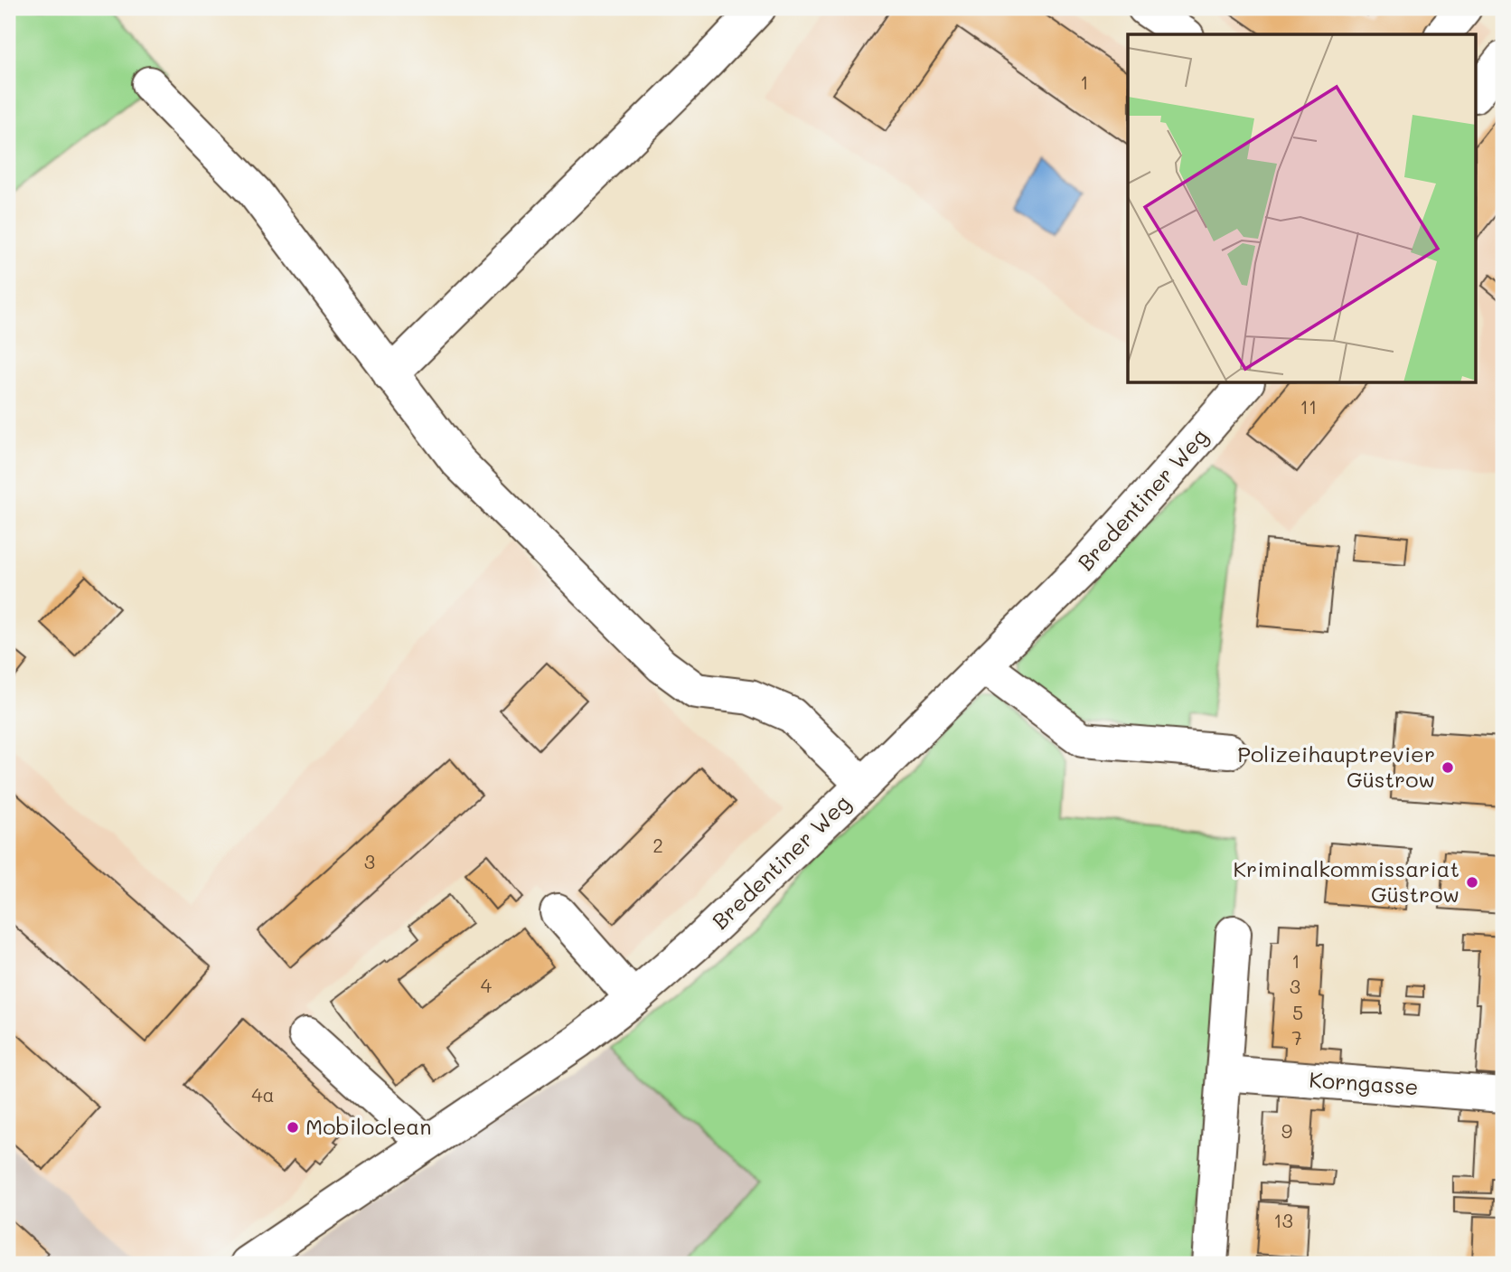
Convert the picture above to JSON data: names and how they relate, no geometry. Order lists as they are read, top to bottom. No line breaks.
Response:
{"streets":{"street":["Bredentiner Weg","Korngasse"]},"places":["Polizeihauptrevier Güstrow","Kriminalkommissariat Güstrow","Mobiloclean"],"house_numbers":["1","11","2","3","1","4","3","5","7","4a","9","13"]}
